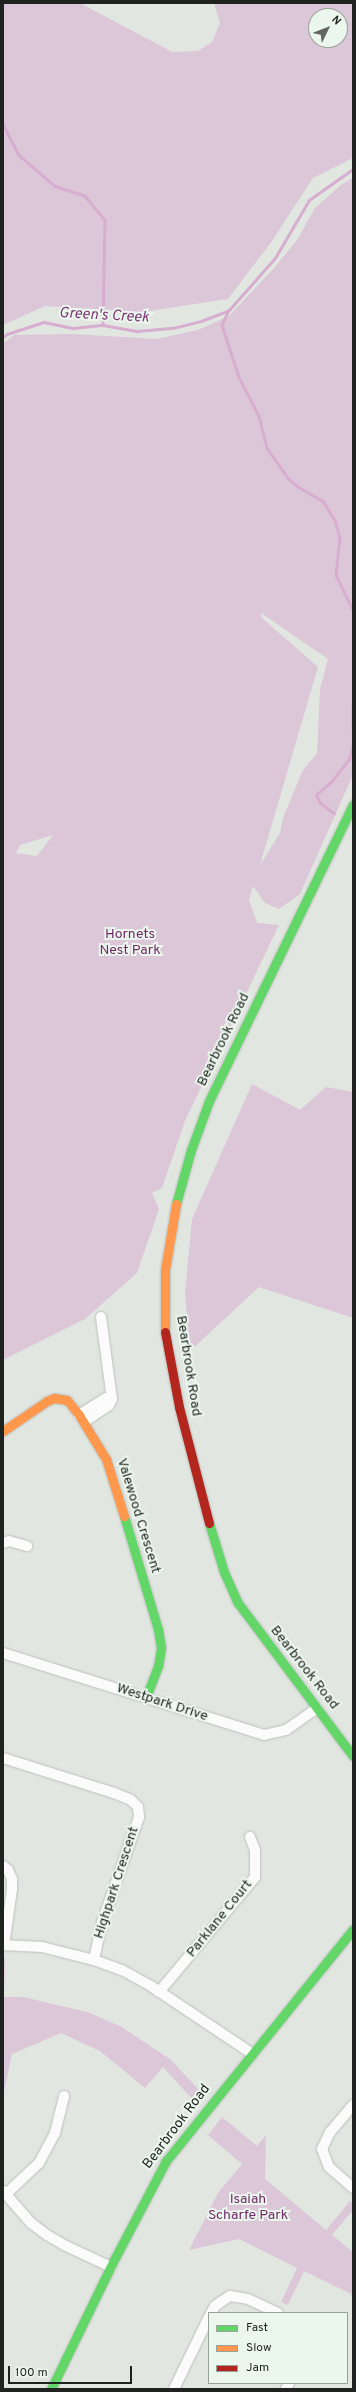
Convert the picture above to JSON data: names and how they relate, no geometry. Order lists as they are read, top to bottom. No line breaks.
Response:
{"streets":{"street":["Bearbrook Road","Valewood Crescent","Westpark Drive","Highpark Crescent","Parklane Court"]},"crossings":[["Bearbrook Road","Westpark Drive"],["Valewood Crescent","Westpark Drive"]],"water":["Green's Creek"],"parks":["Hornets Nest Park","Isaiah Scharfe Park"],"legend":["Fast","Slow","Jam"],"scale_bar":"100 m","north":"top right"}
